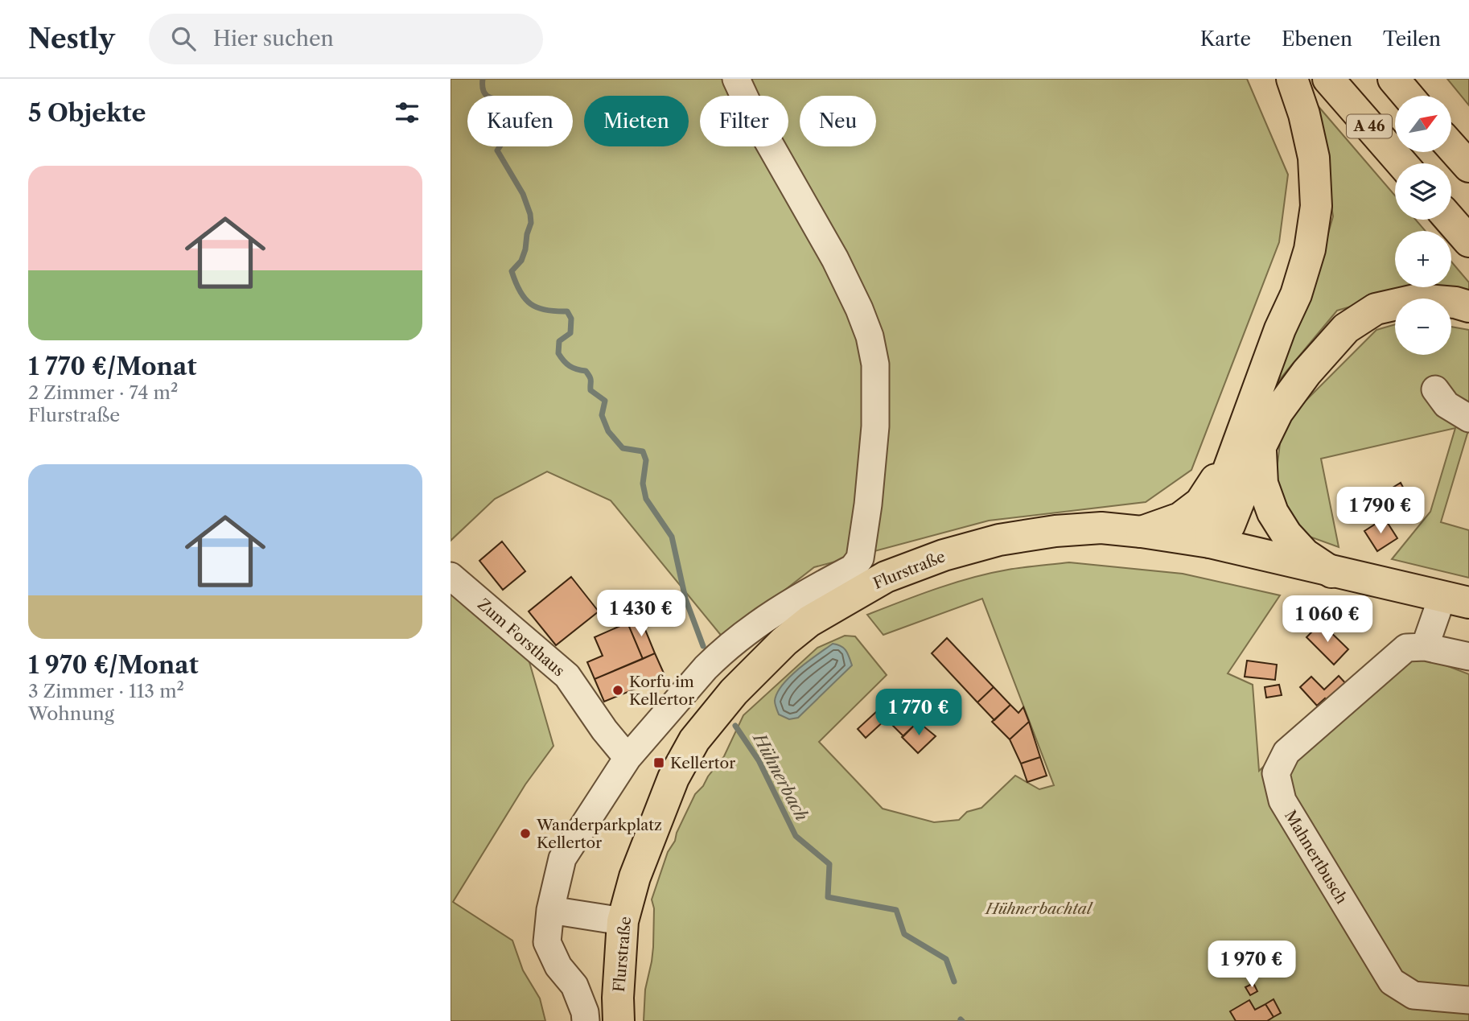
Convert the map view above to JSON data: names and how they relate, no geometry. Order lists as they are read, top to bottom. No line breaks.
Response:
{"streets":{"main road":["A 46","Flurstraße"],"street":["Zum Forsthaus","Mahnertbusch"]},"water":["Hühnerbach"],"parks":["Hühnerbachtal"],"places":{"other":["Korfu im Kellertor","Wanderparkplatz Kellertor"],"transit":["Kellertor"]},"north":"top right","page":{"header":"Nestly","search":"Hier suchen","nav":["Karte","Ebenen","Teilen"],"heading":"5 Objekte","map_buttons":["+","−"],"chip":["Kaufen","Mieten","Filter","Neu"],"list":[{"name":"1 770 €/Monat","note":"2 Zimmer · 74 m² · Flurstraße"},{"name":"1 970 €/Monat","note":"3 Zimmer · 113 m² · Wohnung"}],"price":["1 790 €","1 430 €","1 060 €","1 770 €","1 970 €"]}}
